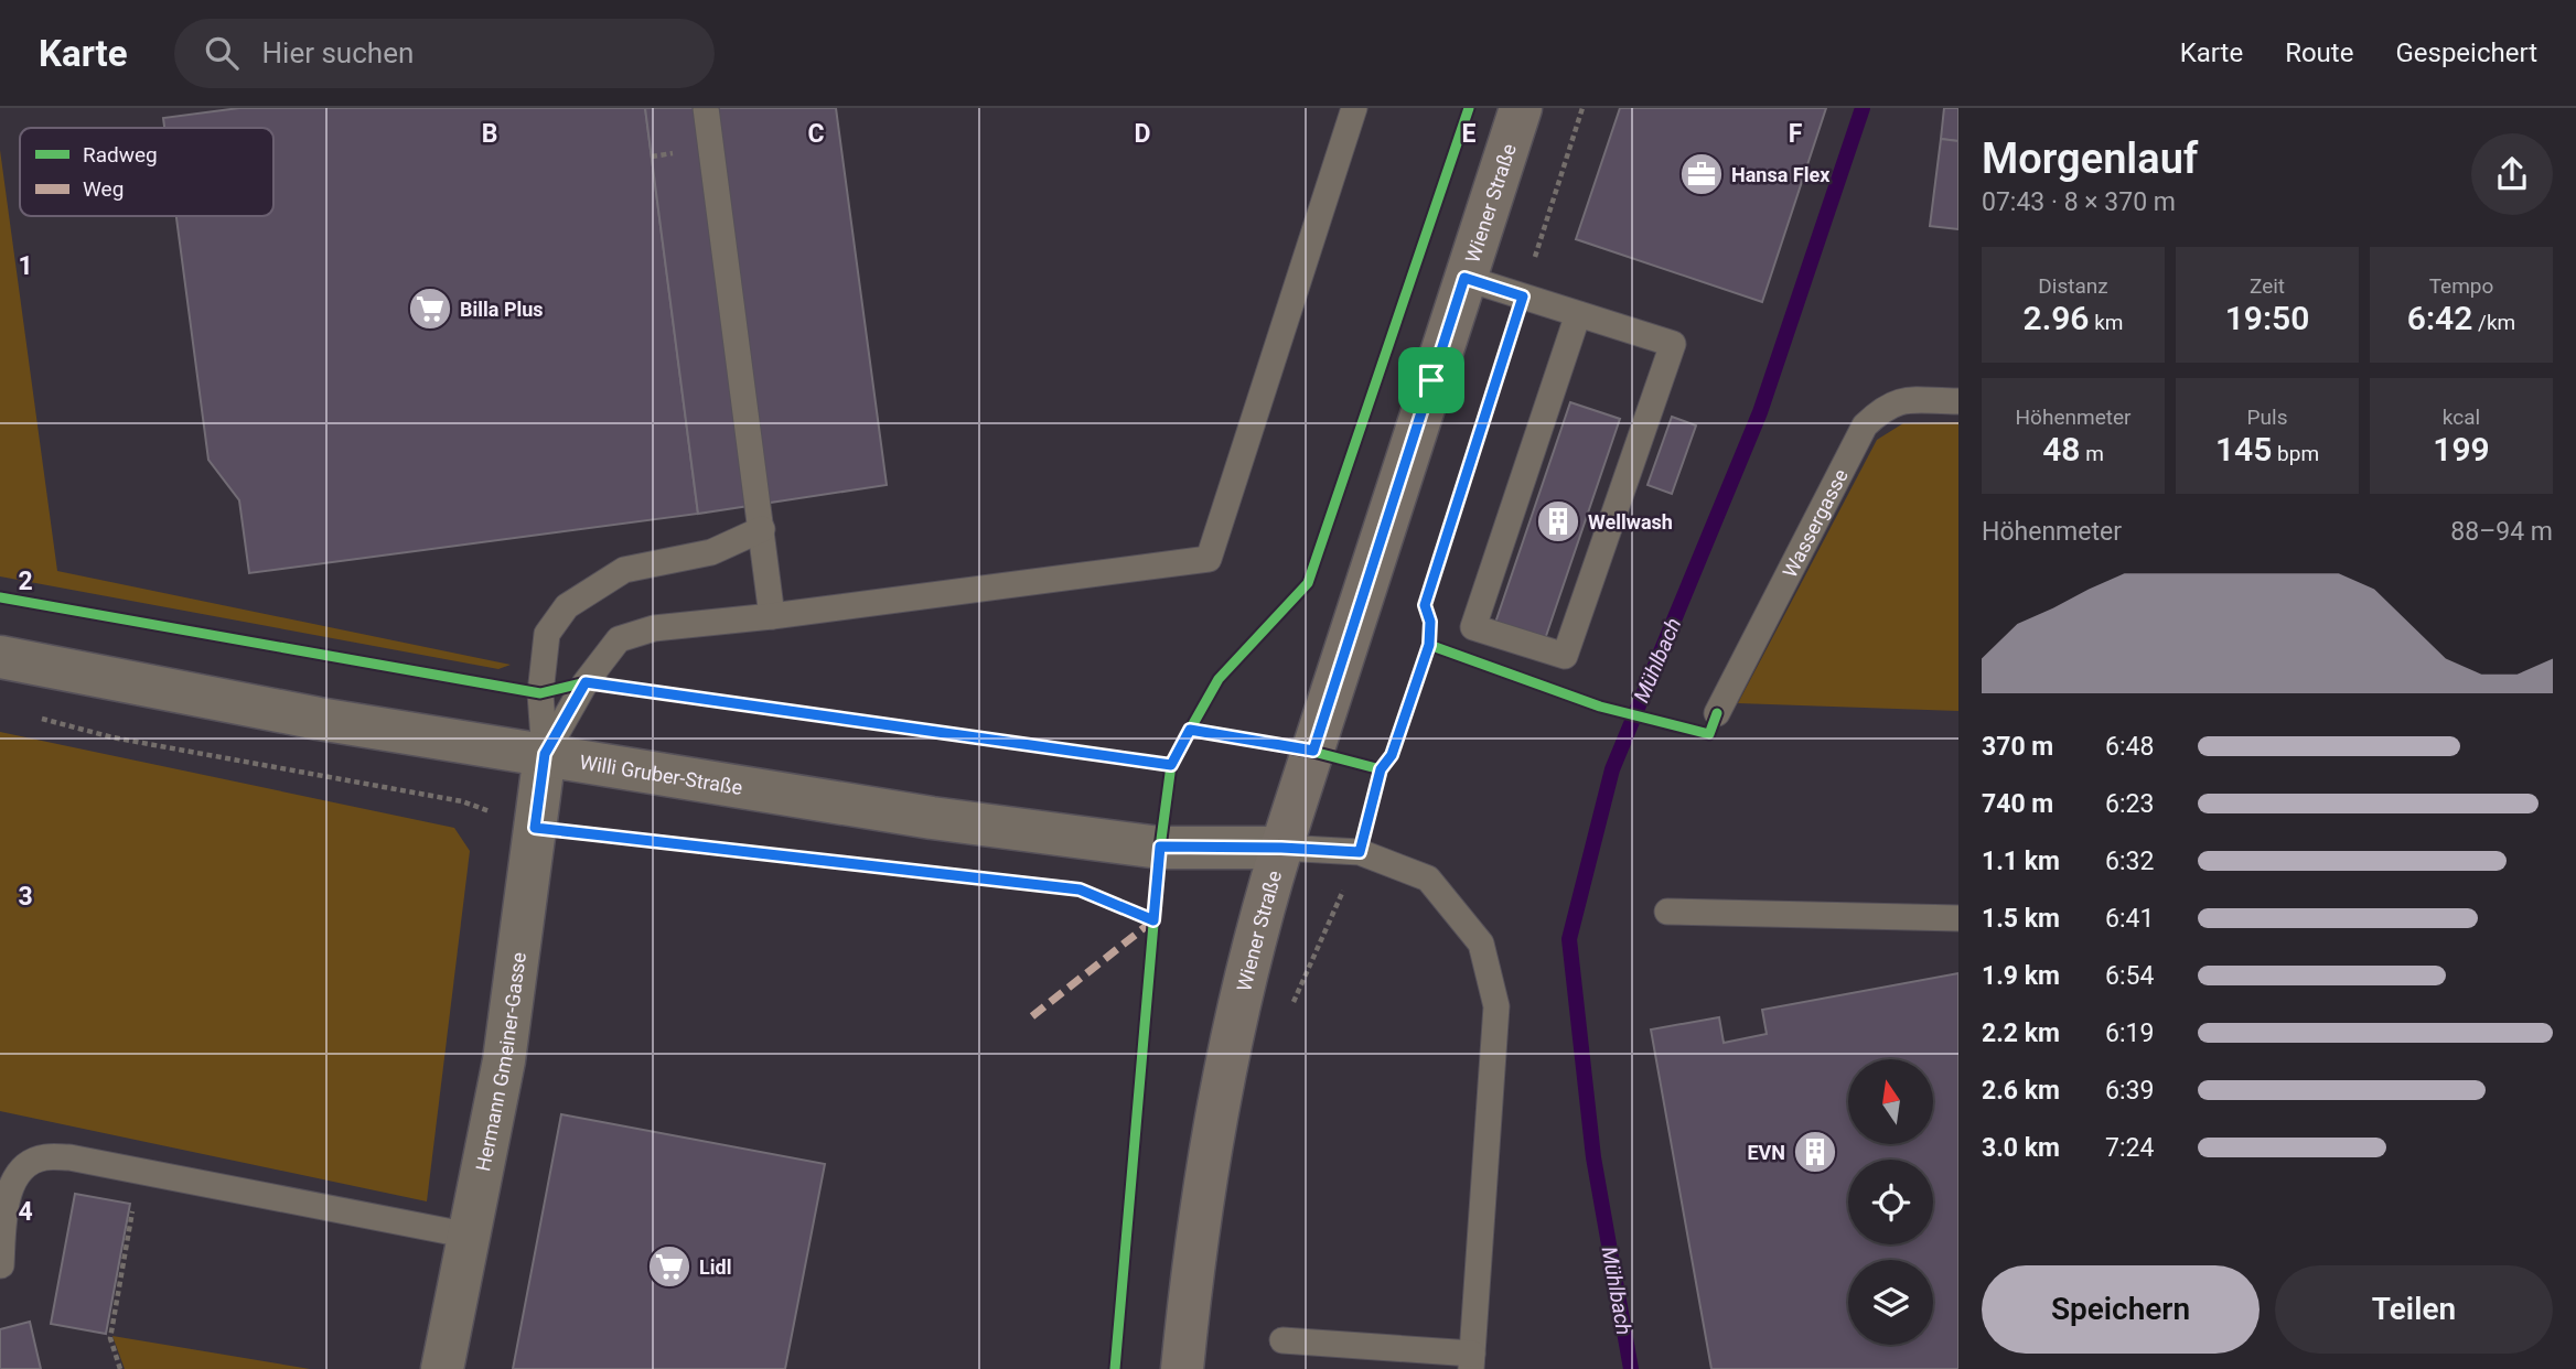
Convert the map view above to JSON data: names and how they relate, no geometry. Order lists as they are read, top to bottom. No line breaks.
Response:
{"streets":{"main road":["Wiener Straße"],"street":["Willi Gruber-Straße","Hermann Gmeiner-Gasse"],"lane":["Wassergasse"]},"crossings":[["Wiener Straße","Willi Gruber-Straße"],["Willi Gruber-Straße","Hermann Gmeiner-Gasse"]],"water":["Mühlbach"],"places":{"office":["Hansa Flex"],"supermarket":["Billa Plus","Lidl"],"building":["Wellwash","EVN"]},"legend":["Radweg","Weg"],"north":"top","page":{"header":"Karte","search":"Hier suchen","nav":["Karte","Route","Gespeichert"],"heading":["Morgenlauf","07:43 · 8 × 370 m"],"stats":[["Distanz","2.96 km"],["Zeit","19:50"],["Tempo","6:42 /km"],["Höhenmeter","48 m"],["Puls","145 bpm"],["kcal","199"]],"chart":["Höhenmeter","88–94 m"],"list":[{"name":"370 m","note":"6:48"},{"name":"740 m","note":"6:23"},{"name":"1.1 km","note":"6:32"},{"name":"1.5 km","note":"6:41"},{"name":"1.9 km","note":"6:54"},{"name":"2.2 km","note":"6:19"},{"name":"2.6 km","note":"6:39"},{"name":"3.0 km","note":"7:24"}],"buttons":["Speichern","Teilen"]},"grid":{"columns":["B","C","D","E","F"],"rows":["1","2","3","4"]}}
